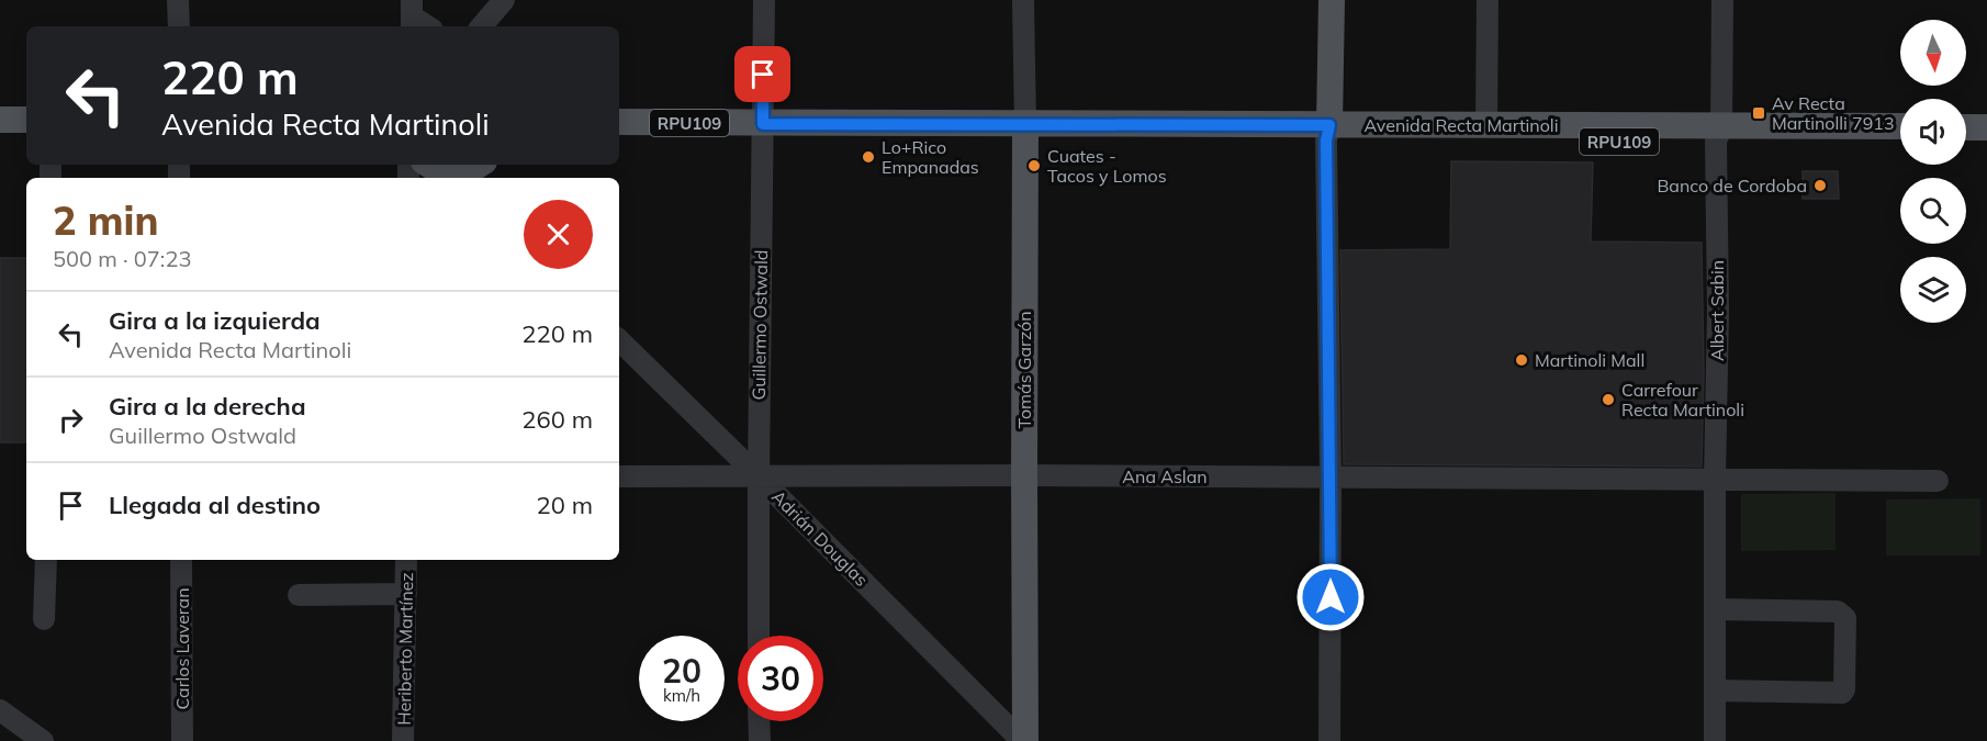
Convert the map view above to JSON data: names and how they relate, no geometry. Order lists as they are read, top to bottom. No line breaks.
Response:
{"streets":{"main road":["RPU109","Avenida Recta Martinoli","Tomás Garzón"],"street":["Albert Sabin","Guillermo Ostwald","Ana Aslan","Adrián Douglas","Carlos Laveran","Heriberto Martínez"]},"crossings":[["Avenida Recta Martinoli","Albert Sabin"],["Avenida Recta Martinoli","Guillermo Ostwald"],["Avenida Recta Martinoli","Tomás Garzón"],["Albert Sabin","Ana Aslan"],["Guillermo Ostwald","Ana Aslan"],["Guillermo Ostwald","Adrián Douglas"],["Tomás Garzón","Ana Aslan"],["Tomás Garzón","Adrián Douglas"],["Ana Aslan","Adrián Douglas"]],"places":{"transit":["Av Recta Martinolli 7913"],"other":["Lo+Rico Empanadas","Cuates - Tacos y Lomos","Banco de Cordoba","Martinoli Mall","Carrefour Recta Martinoli"]},"north":"bottom","page":{"turn":["220 m","Avenida Recta Martinoli"],"heading":["2 min","500 m · 07:23"],"list":[{"name":"Gira a la izquierda","note":"Avenida Recta Martinoli","value":"220 m"},{"name":"Gira a la derecha","note":"Guillermo Ostwald","value":"260 m"},{"name":"Llegada al destino","value":"20 m"}],"speed":"20 km/h","limit":"30"}}
